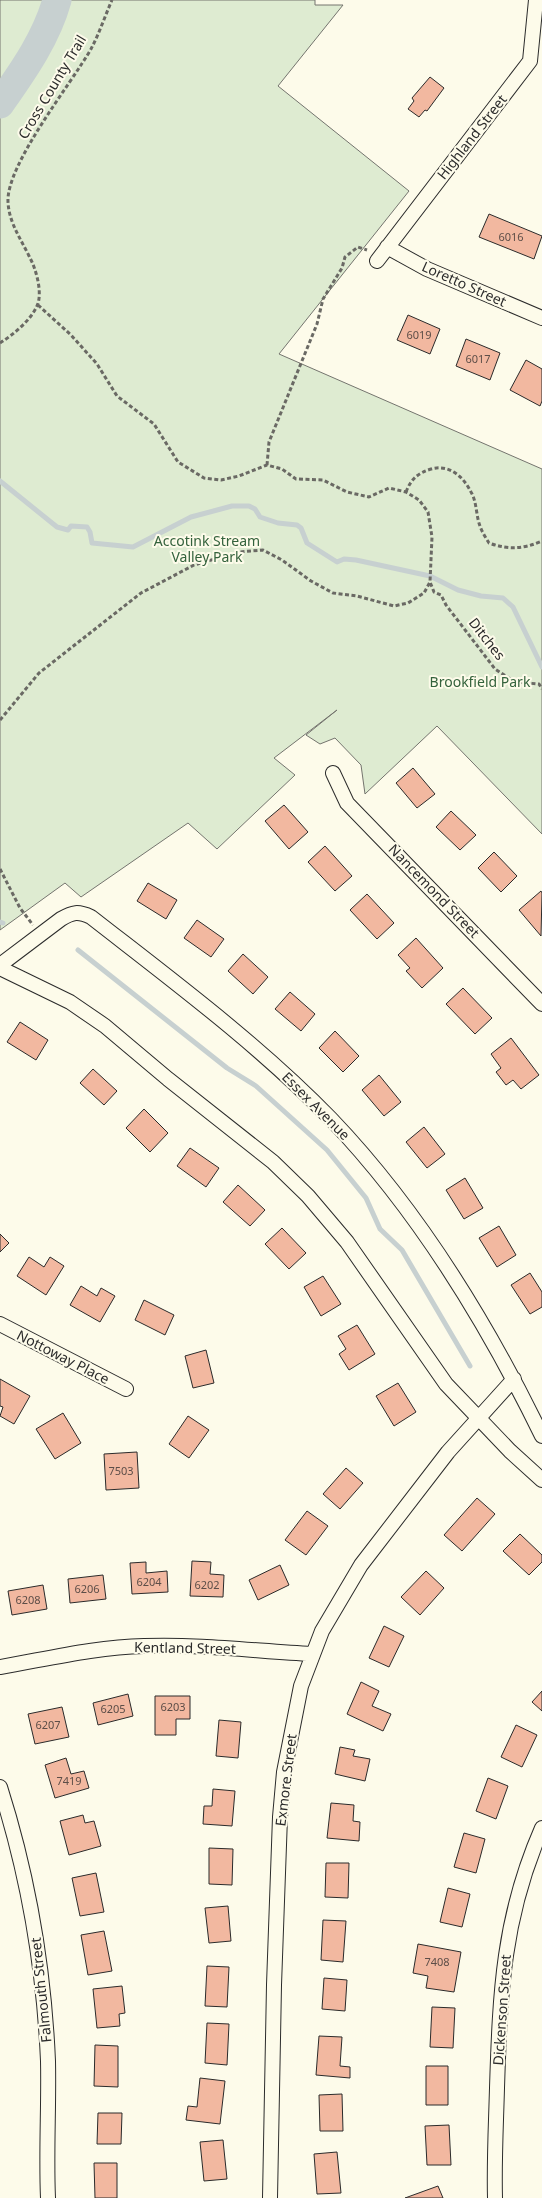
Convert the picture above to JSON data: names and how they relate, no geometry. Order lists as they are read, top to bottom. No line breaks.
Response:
{"streets":{"street":["Highland Street","Loretto Street","Nancemond Street","Essex Avenue","Nottoway Place","Kentland Street","Exmore Street","Falmouth Street","Dickenson Street"],"path":["Cross County Trail","Ditches"]},"crossings":[["Highland Street","Loretto Street"],["Essex Avenue","Exmore Street"],["Kentland Street","Exmore Street"]],"parks":["Accotink Stream Valley Park","Brookfield Park"],"house_numbers":["6016","6019","6017","7503","6204","6202","6206","6208","6203","6205","6207","7419","7408"]}
